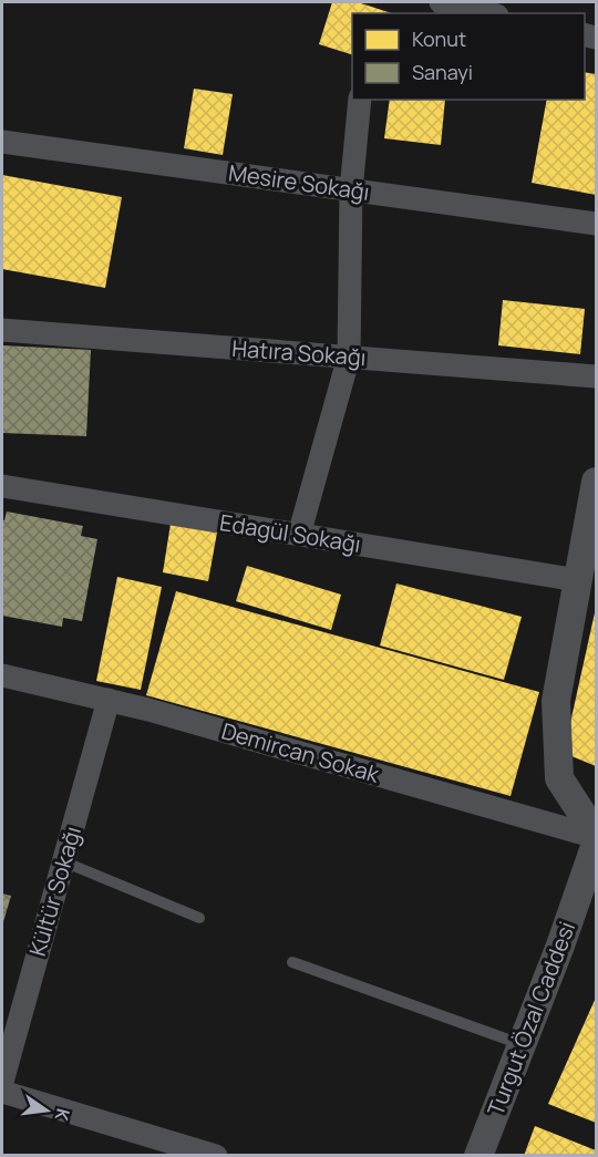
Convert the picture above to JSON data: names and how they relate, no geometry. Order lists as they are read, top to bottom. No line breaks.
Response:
{"streets":{"street":["Mesire Sokağı","Hatıra Sokağı","Edagül Sokağı","Demircan Sokak","Kültür Sokağı","Turgut Özal Caddesi"]},"crossings":[["Demircan Sokak","Kültür Sokağı"]],"legend":["Konut","Sanayi"],"north":"right"}
